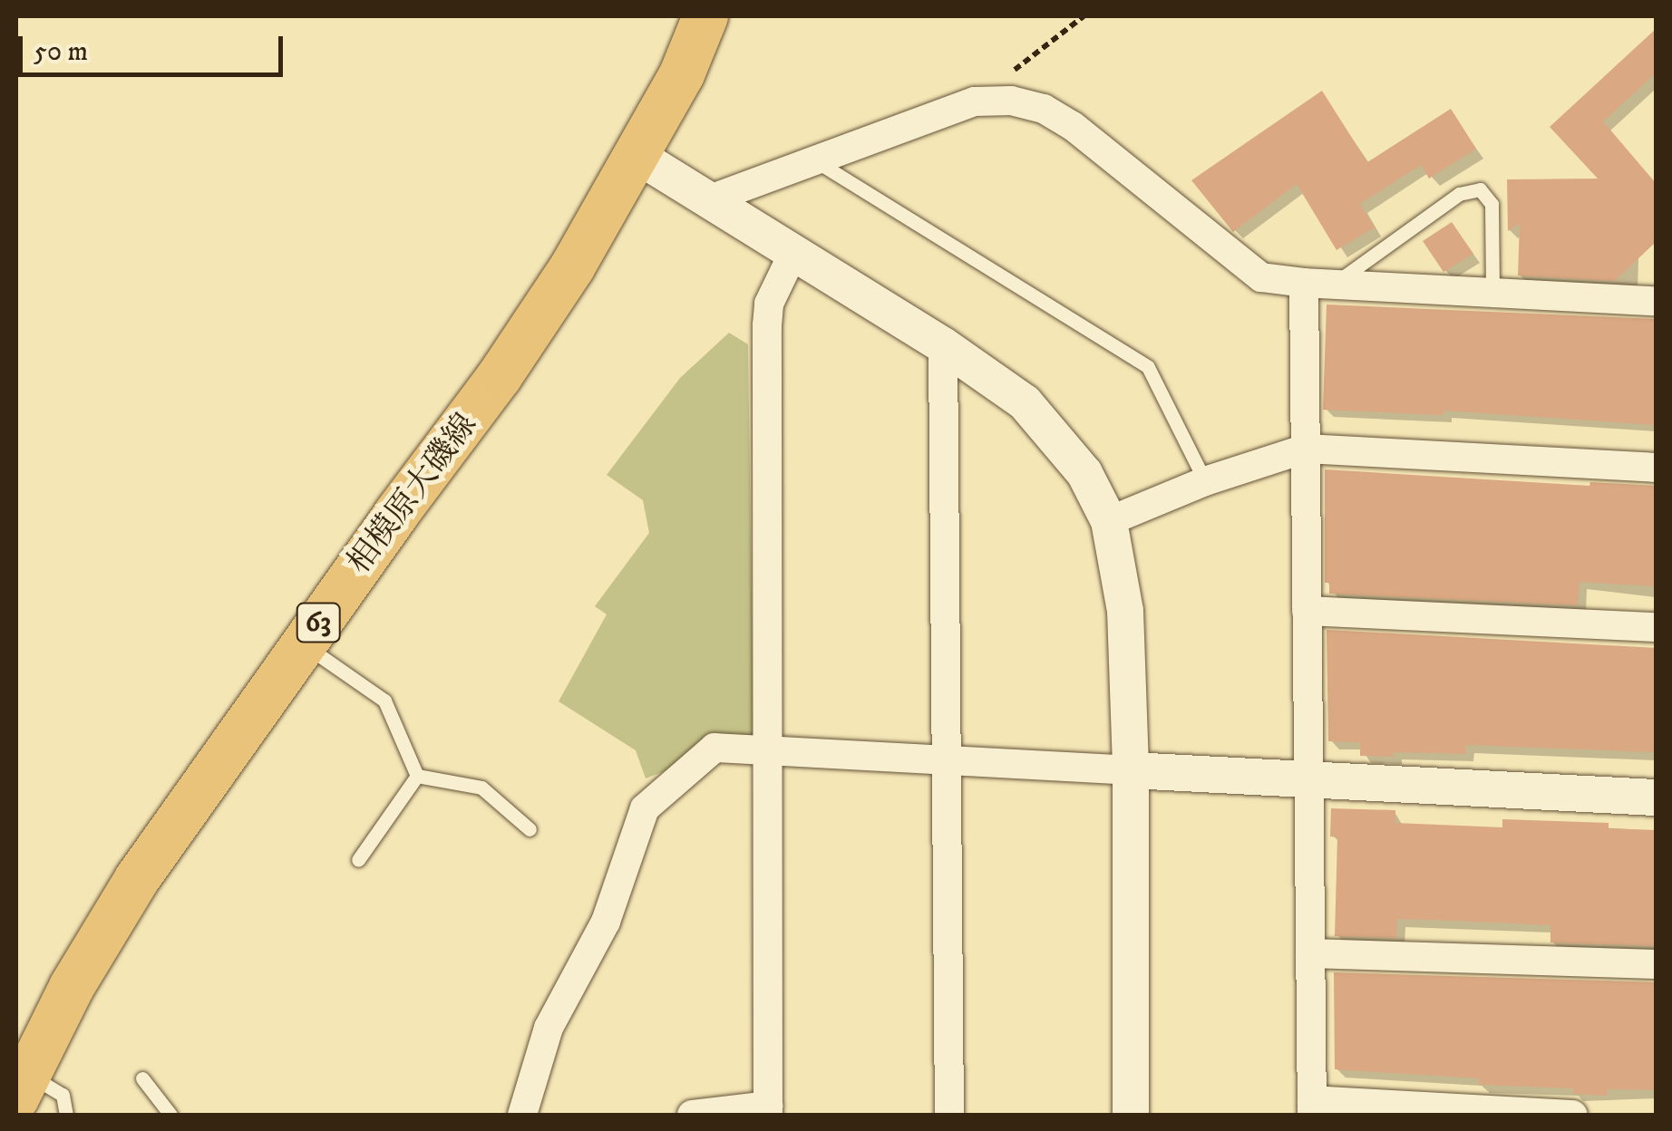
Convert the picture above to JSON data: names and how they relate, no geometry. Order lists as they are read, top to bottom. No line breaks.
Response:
{"streets":{"main road":["相模原大磯線","63"]},"scale_bar":"50 m"}
